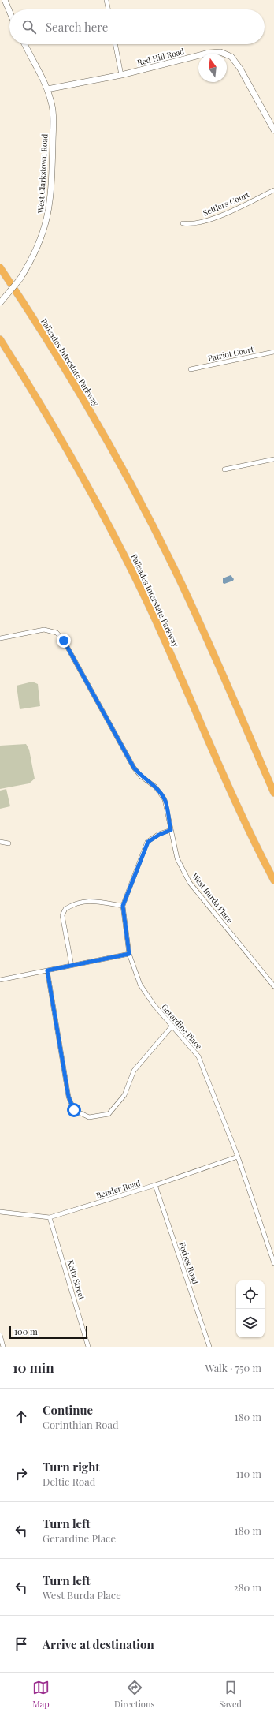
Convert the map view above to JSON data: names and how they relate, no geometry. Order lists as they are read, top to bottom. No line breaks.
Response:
{"streets":{"highway":["Palisades Interstate Parkway"],"street":["Red Hill Road","West Clarkstown Road","Settlers Court","Patriot Court","West Burda Place","Gerardine Place","Bender Road","Forbes Road","Keltz Street"]},"crossings":[["Red Hill Road","West Clarkstown Road"],["West Burda Place","Gerardine Place"],["Gerardine Place","Bender Road"],["Bender Road","Forbes Road"],["Bender Road","Keltz Street"]],"scale_bar":"100 m","north":"top","page":{"search":"Search here","scale":"100 m","heading":["10 min","Walk · 750 m"],"list":[["Continue","Corinthian Road","180 m"],["Turn right","Deltic Road","110 m"],["Turn left","Gerardine Place","180 m"],["Turn left","West Burda Place","280 m"],"Arrive at destination"],"nav":["Map","Directions","Saved"]}}
